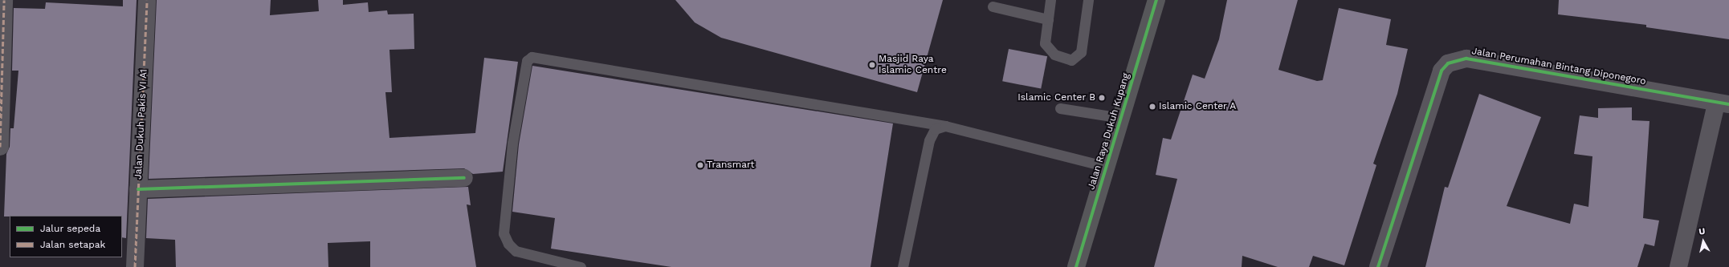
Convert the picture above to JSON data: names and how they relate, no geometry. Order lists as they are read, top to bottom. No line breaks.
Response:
{"streets":{"street":["Jalan Perumahan Bintang Diponegoro","Jalan Dukuh Pakis VI A1","Jalan Raya Dukuh Kupang"]},"places":["Masjid Raya Islamic Centre","Islamic Center B","Islamic Center A","Transmart"],"legend":["Jalur sepeda","Jalan setapak"],"north":"top"}
